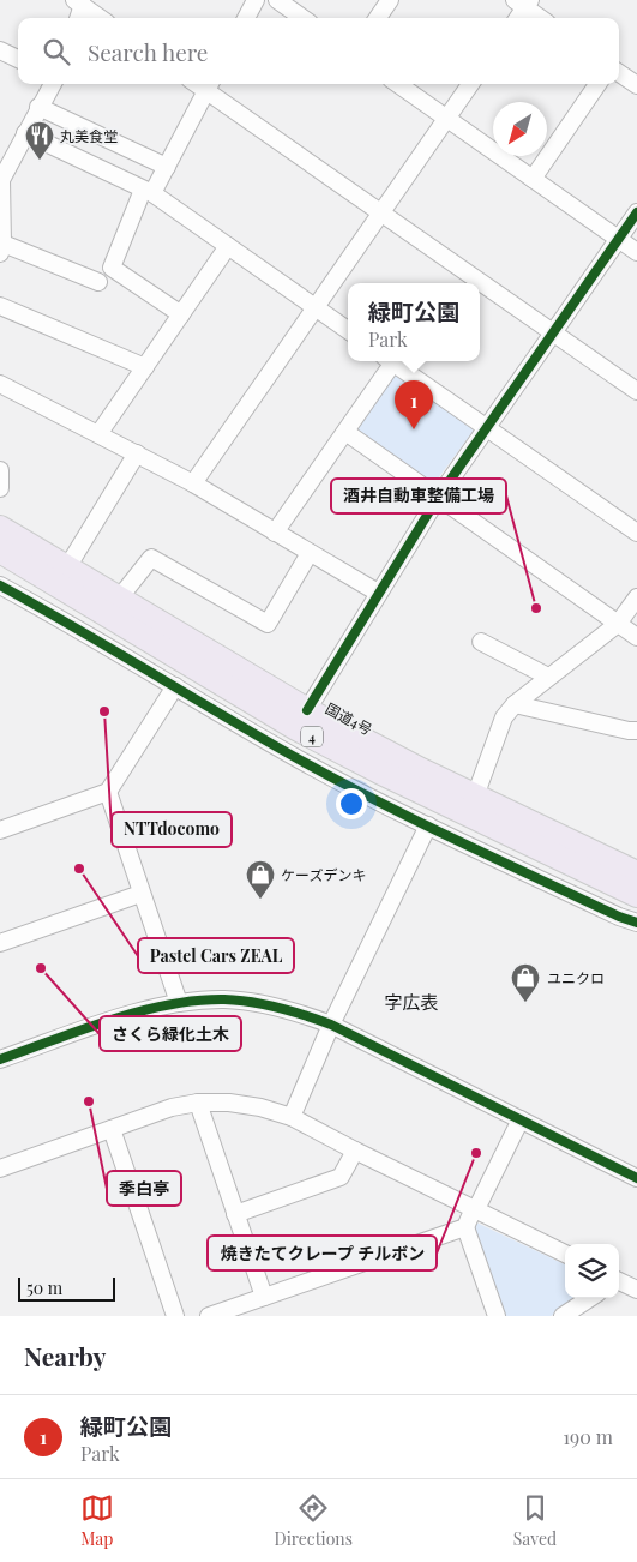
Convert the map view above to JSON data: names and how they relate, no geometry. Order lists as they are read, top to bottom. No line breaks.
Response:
{"streets":{"highway":["国道4号","4"]},"districts":["字広表"],"places":{"restaurant":["丸美食堂"],"other":["酒井自動車整備工場","NTTdocomo","Pastel Cars ZEAL","さくら緑化土木","季白亭","焼きたてクレープ チルボン"],"shop":["ケーズデンキ","ユニクロ"]},"scale_bar":"50 m","north":"bottom left","page":{"search":"Search here","popup":["緑町公園","Park"],"pins":"1","scale":"50 m","heading":"Nearby","list":[{"mark":"1","name":"緑町公園","note":"Park","value":"190 m"}],"nav":["Map","Directions","Saved"]}}
